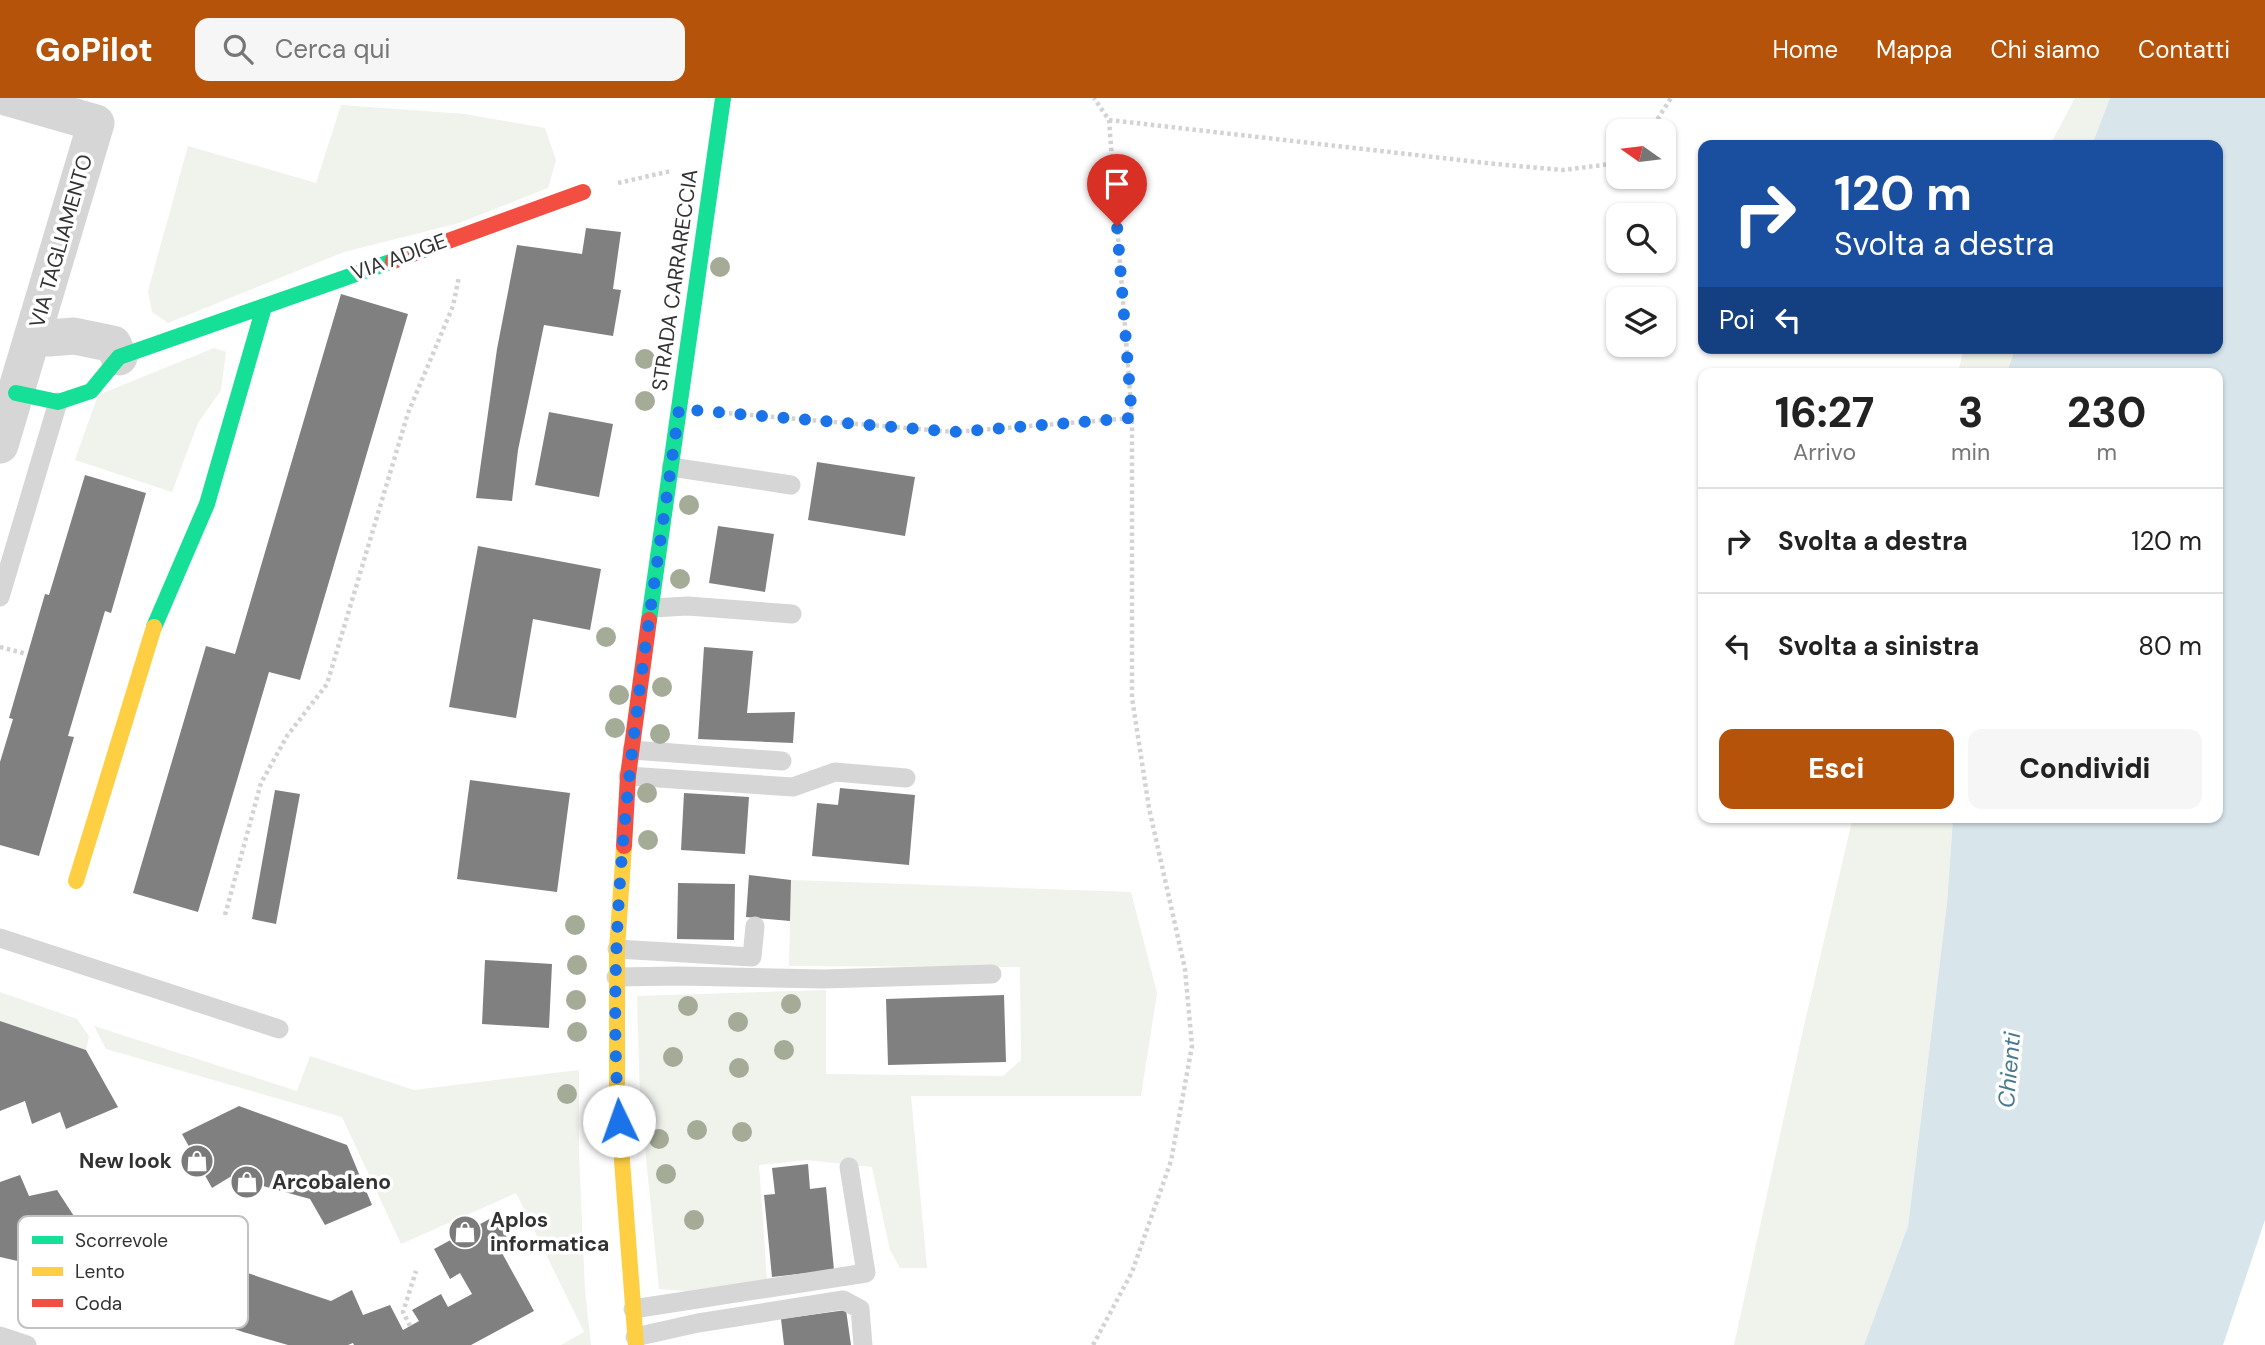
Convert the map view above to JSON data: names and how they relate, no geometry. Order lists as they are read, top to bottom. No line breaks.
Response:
{"streets":{"main road":["VIA ADIGE","STRADA CARRARECCIA"],"street":["VIA TAGLIAMENTO"]},"water":["Chienti"],"places":{"shop":["New look","Arcobaleno","Aplos informatica"]},"legend":["Scorrevole","Lento","Coda"],"north":"left","page":{"header":"GoPilot","search":"Cerca qui","nav":["Home","Mappa","Chi siamo","Contatti"],"turn":["120 m","Svolta a destra"],"then":"Poi","eta":["16:27","Arrivo","3","min","230","m"],"list":[{"name":"Svolta a destra","value":"120 m"},{"name":"Svolta a sinistra","value":"80 m"}],"buttons":["Esci","Condividi"]}}
